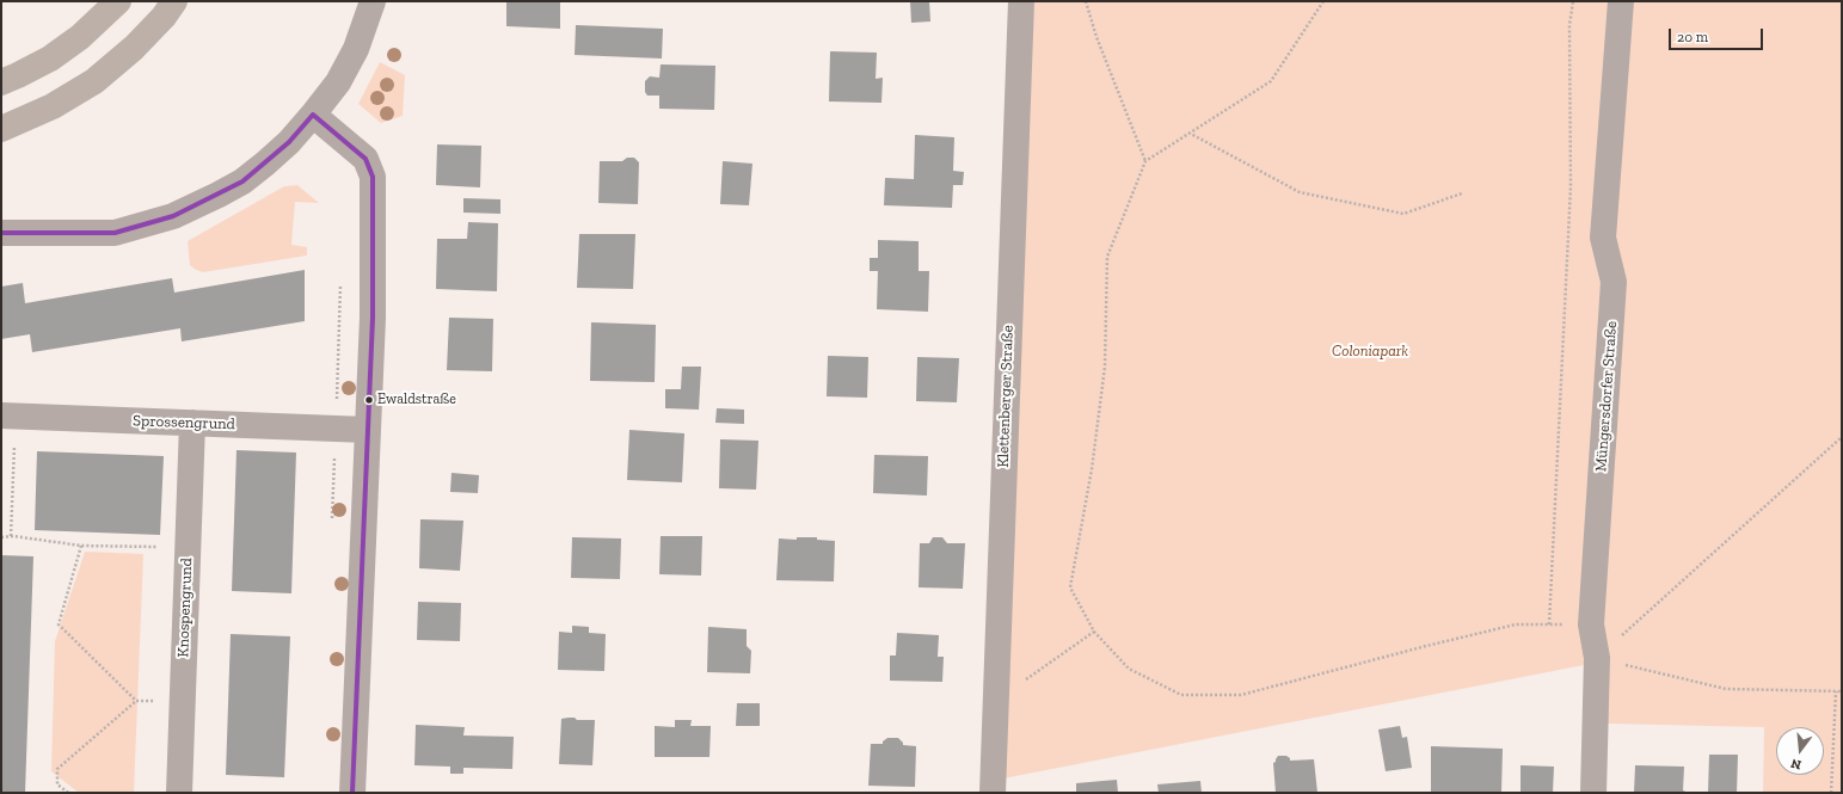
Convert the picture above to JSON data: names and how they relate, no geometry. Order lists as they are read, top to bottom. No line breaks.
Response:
{"streets":{"street":["Klettenberger Straße","Müngersdorfer Straße","Sprossengrund","Knospengrund"]},"crossings":[["Sprossengrund","Knospengrund"]],"parks":["Coloniapark"],"places":["Ewaldstraße"],"scale_bar":"20 m","north":"bottom"}
